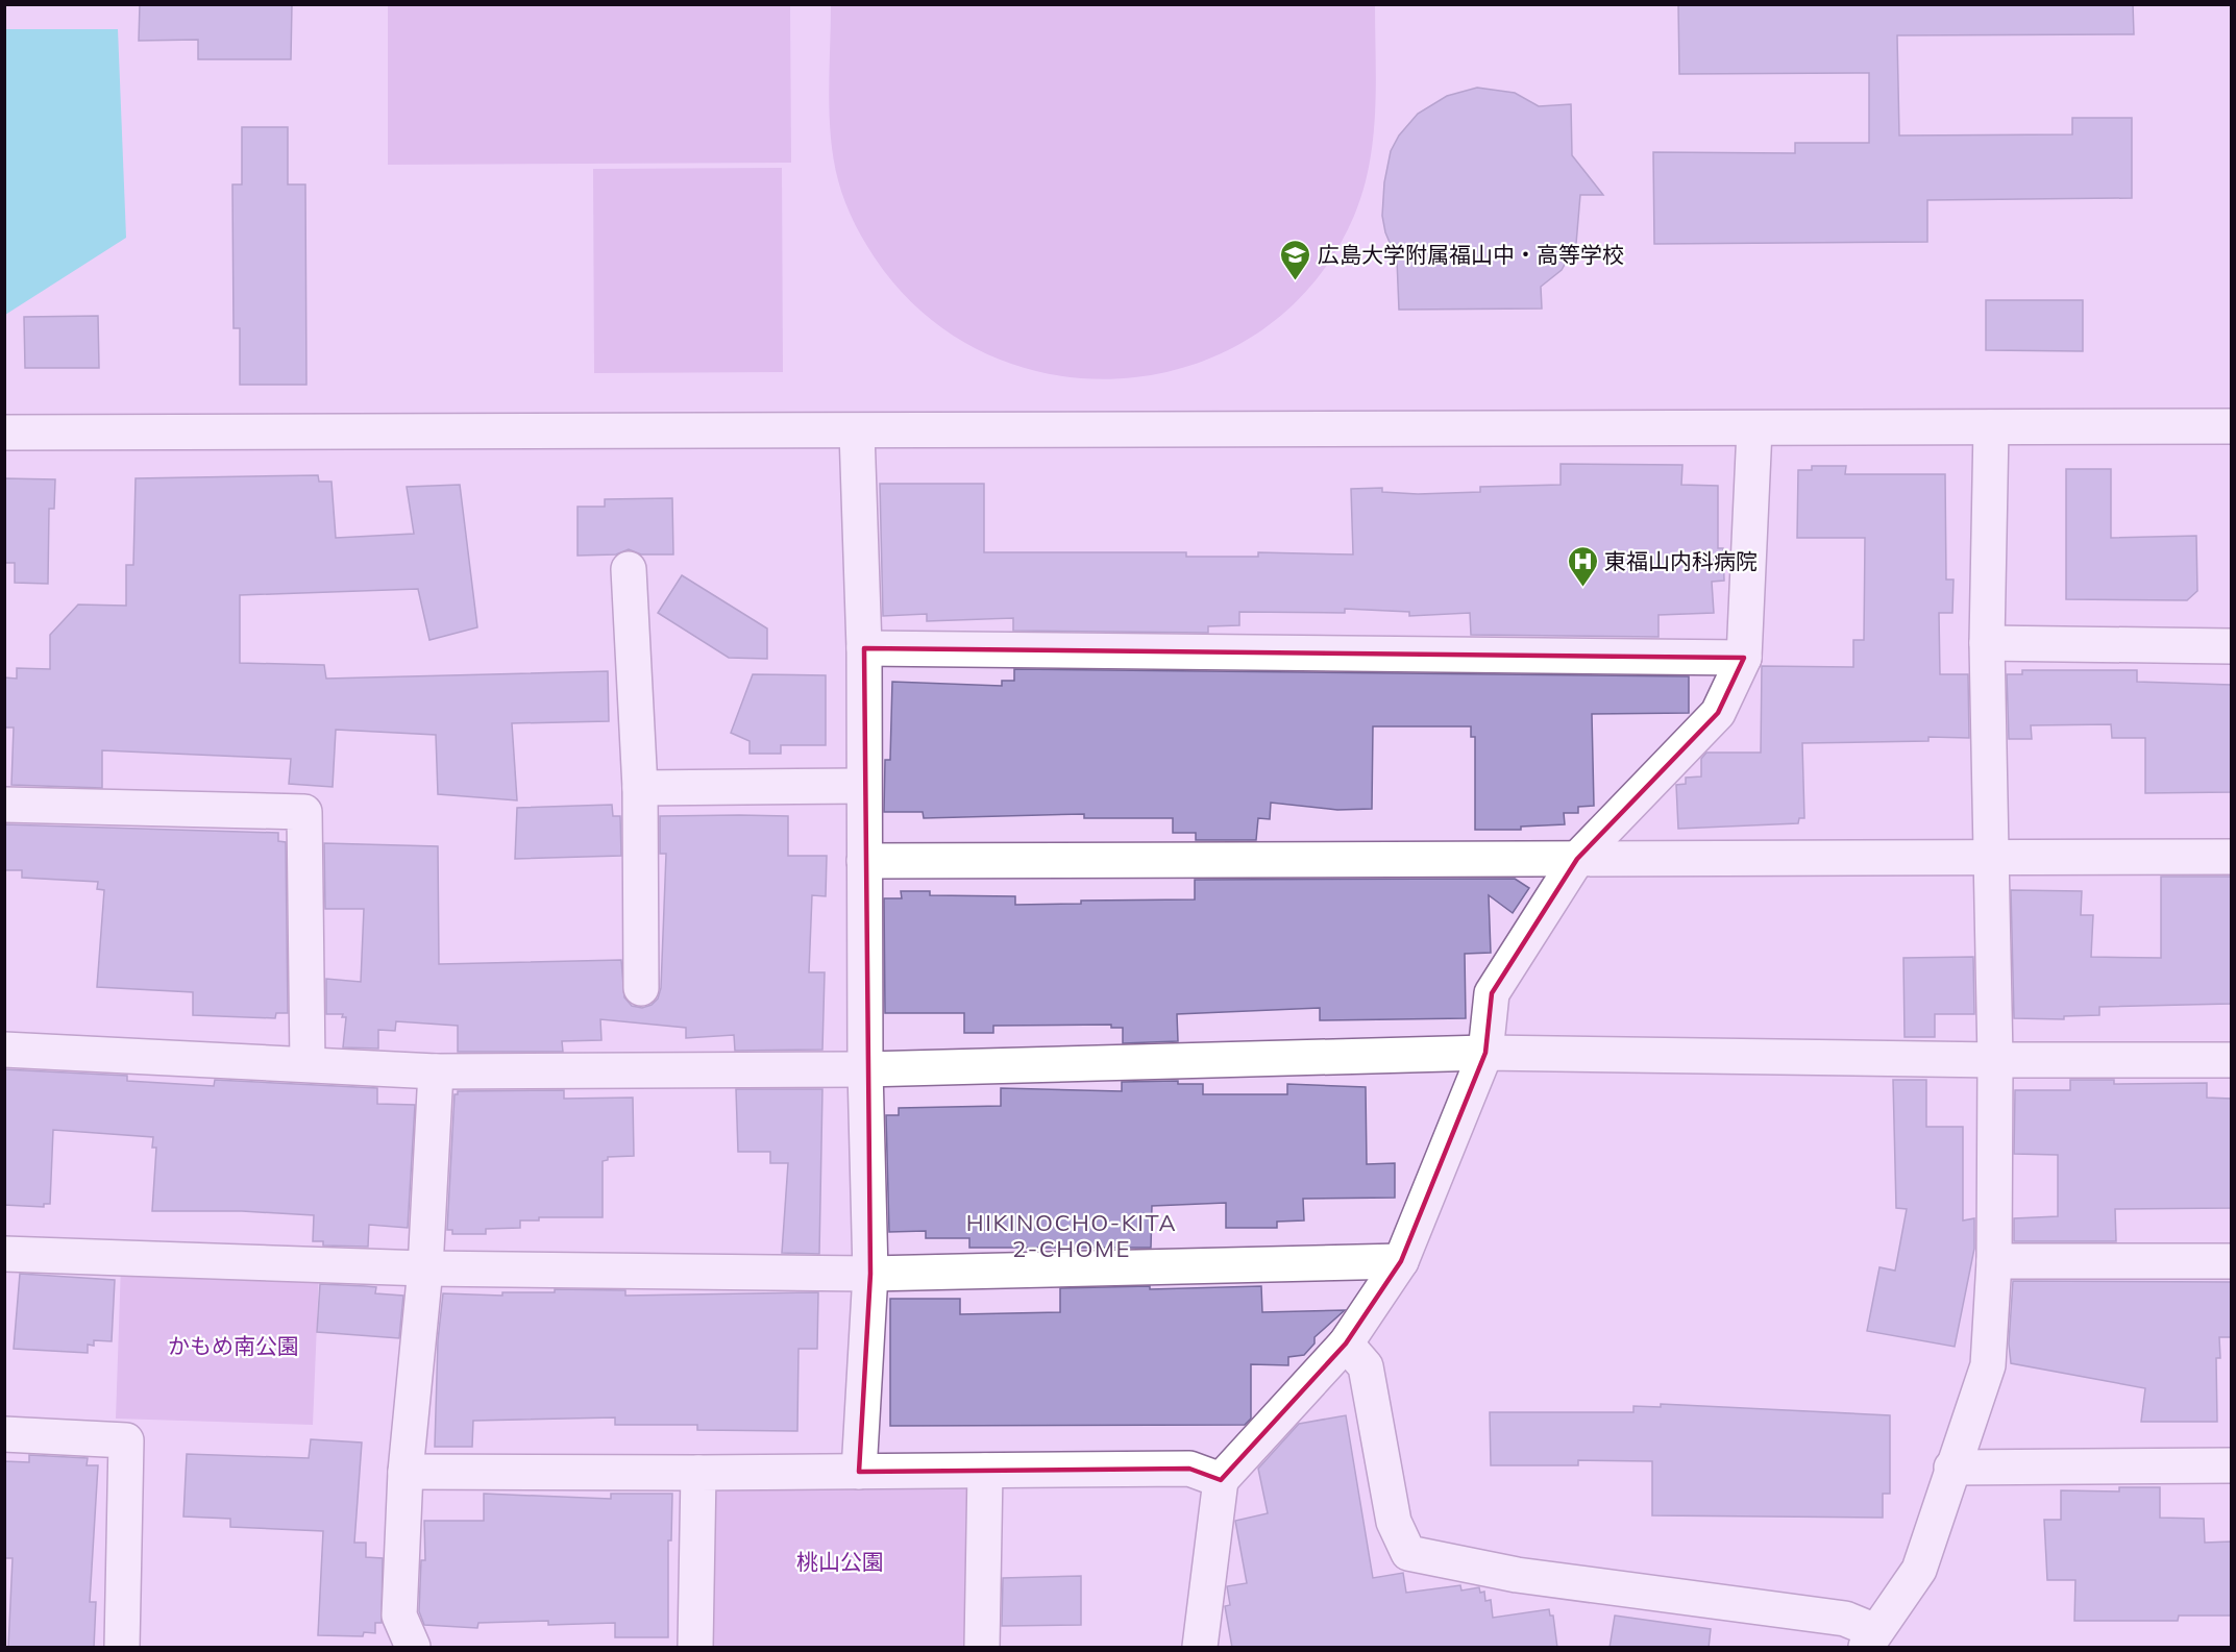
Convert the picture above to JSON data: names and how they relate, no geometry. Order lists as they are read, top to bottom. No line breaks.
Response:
{"districts":["HIKINOCHO-KITA 2-CHOME"],"parks":["かもめ南公園","桃山公園"],"places":{"school or university":["広島大学附属福山中・高等学校"],"hospital":["東福山内科病院"]}}
